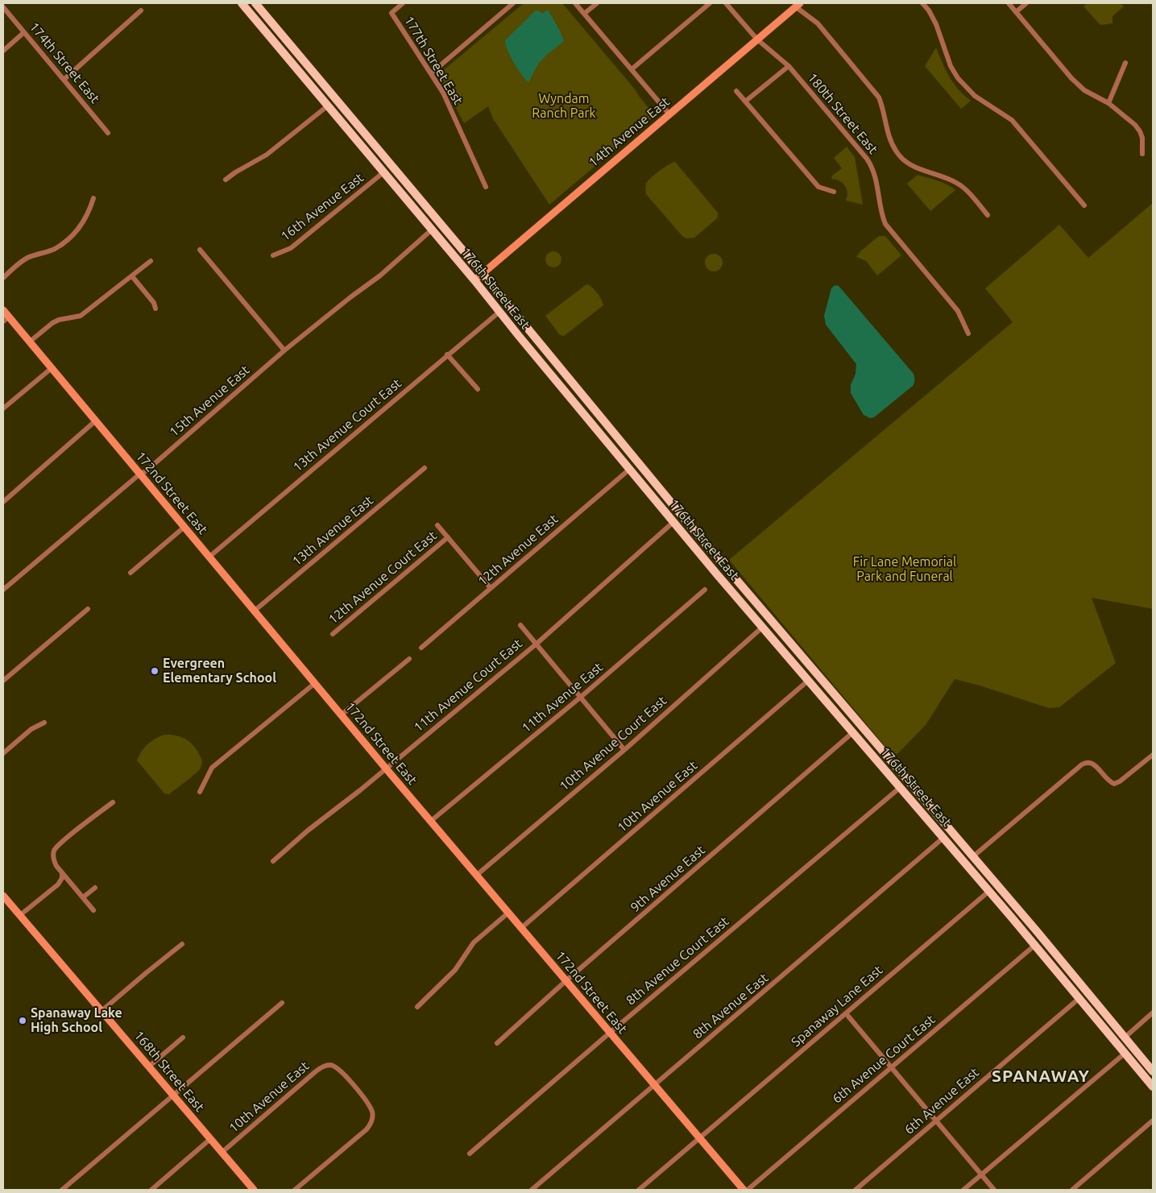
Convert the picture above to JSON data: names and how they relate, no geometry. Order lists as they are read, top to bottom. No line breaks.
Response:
{"streets":{"main road":["176th Street East"],"street":["177th Street East","174th Street East","180th Street East","14th Avenue East","16th Avenue East","15th Avenue East","13th Avenue Court East","172nd Street East","13th Avenue East","12th Avenue East","12th Avenue Court East","11th Avenue Court East","11th Avenue East","10th Avenue Court East","10th Avenue East","9th Avenue East","8th Avenue Court East","8th Avenue East","Spanaway Lane East","6th Avenue Court East","168th Street East","6th Avenue East"]},"crossings":[["180th Street East","14th Avenue East"],["14th Avenue East","176th Street East"],["16th Avenue East","176th Street East"],["176th Street East","15th Avenue East"],["176th Street East","13th Avenue Court East"],["176th Street East","12th Avenue East"],["176th Street East","11th Avenue Court East"],["176th Street East","10th Avenue Court East"],["176th Street East","10th Avenue East"],["176th Street East","9th Avenue East"],["176th Street East","8th Avenue Court East"],["176th Street East","8th Avenue East"],["176th Street East","Spanaway Lane East"],["176th Street East","6th Avenue Court East"],["176th Street East","6th Avenue East"],["15th Avenue East","172nd Street East"],["13th Avenue Court East","172nd Street East"],["172nd Street East","13th Avenue East"],["172nd Street East","11th Avenue Court East"],["172nd Street East","11th Avenue East"],["172nd Street East","10th Avenue Court East"],["172nd Street East","10th Avenue East"],["172nd Street East","9th Avenue East"],["172nd Street East","8th Avenue Court East"],["172nd Street East","8th Avenue East"],["172nd Street East","Spanaway Lane East"],["10th Avenue East","168th Street East"]],"districts":["SPANAWAY"],"parks":["Wyndam Ranch Park","Fir Lane Memorial Park and Funeral"],"places":["Evergreen Elementary School","Spanaway Lake High School"]}
